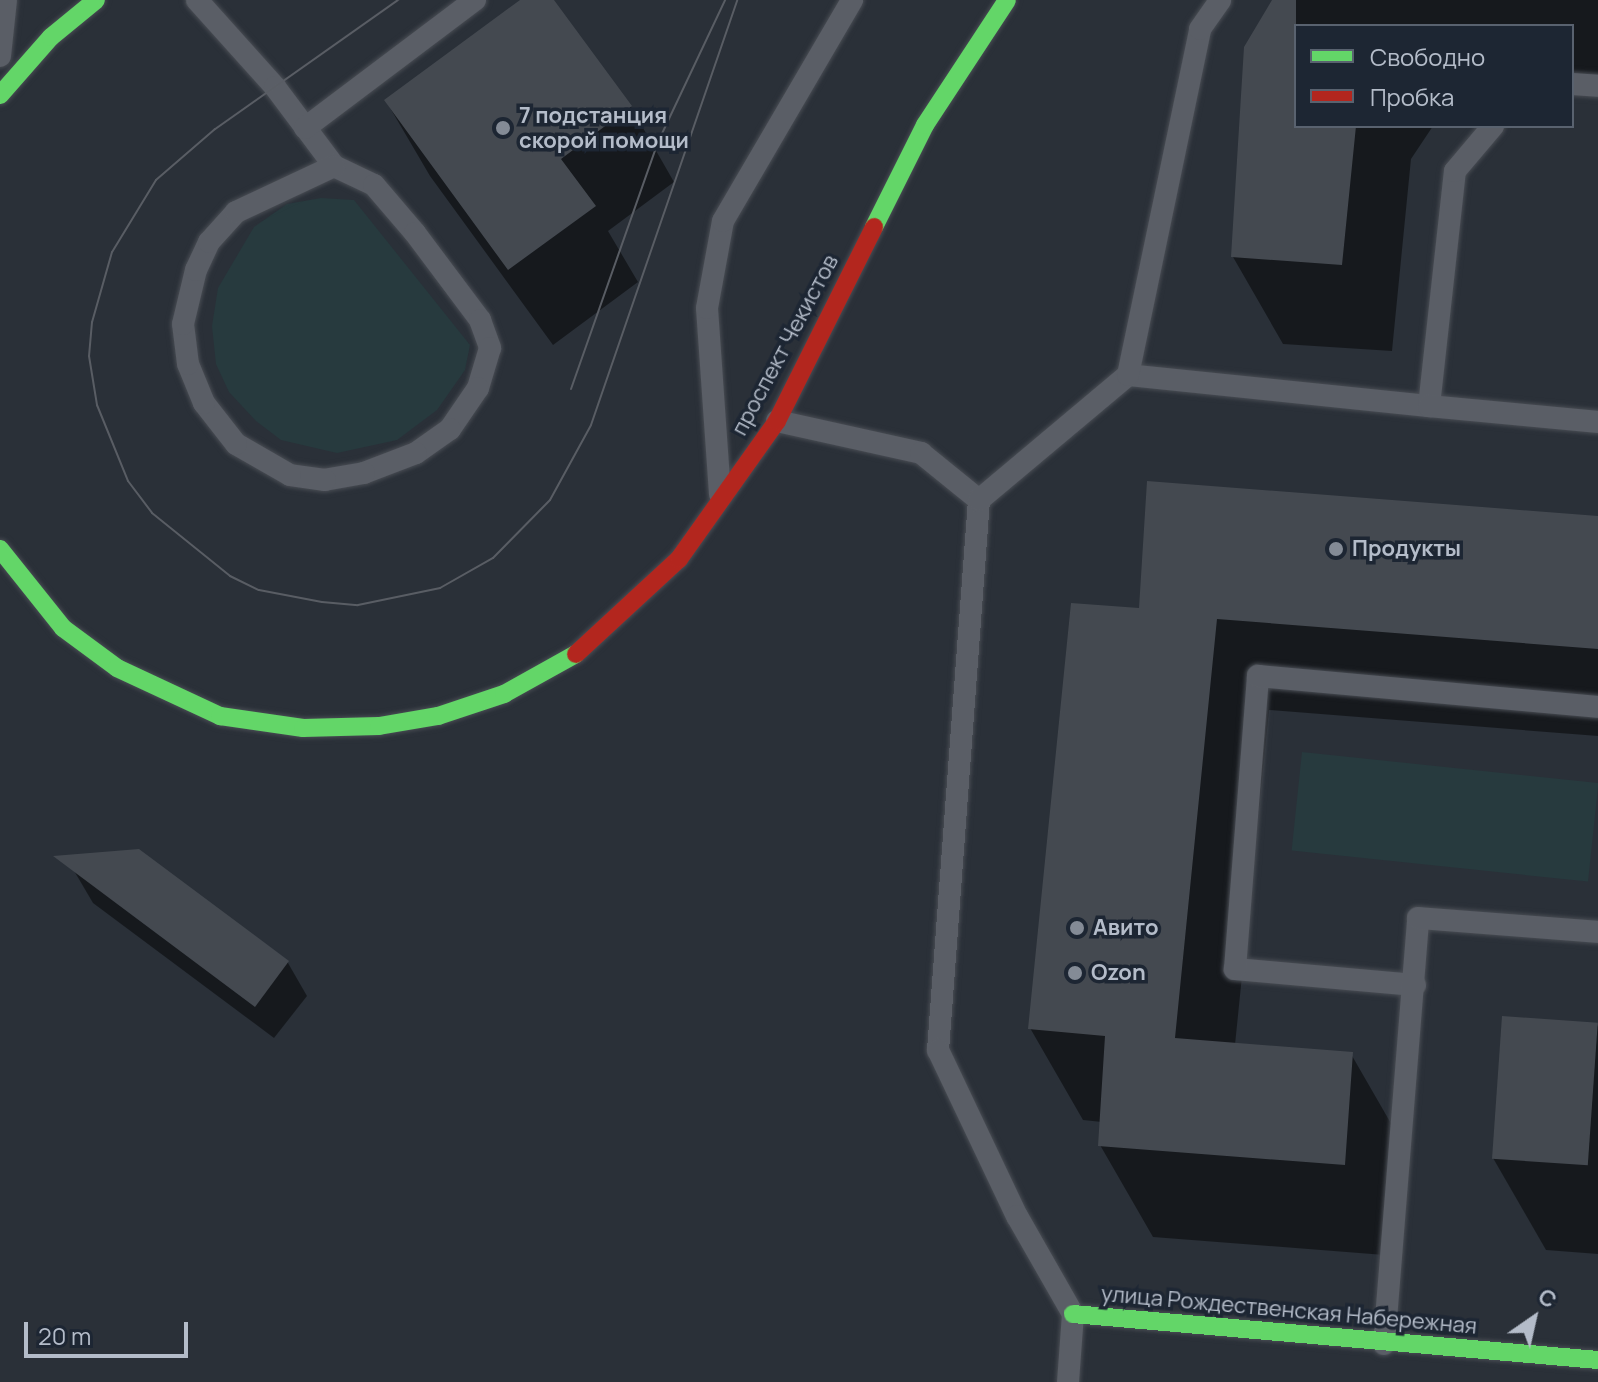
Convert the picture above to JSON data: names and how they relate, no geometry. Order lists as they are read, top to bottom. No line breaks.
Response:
{"streets":{"main road":["проспект Чекистов","улица Рождественская Набережная"]},"places":["7 подстанция скорой помощи","Продукты","Авито","Ozon"],"legend":["Свободно","Пробка"],"scale_bar":"20 m","north":"top right"}
